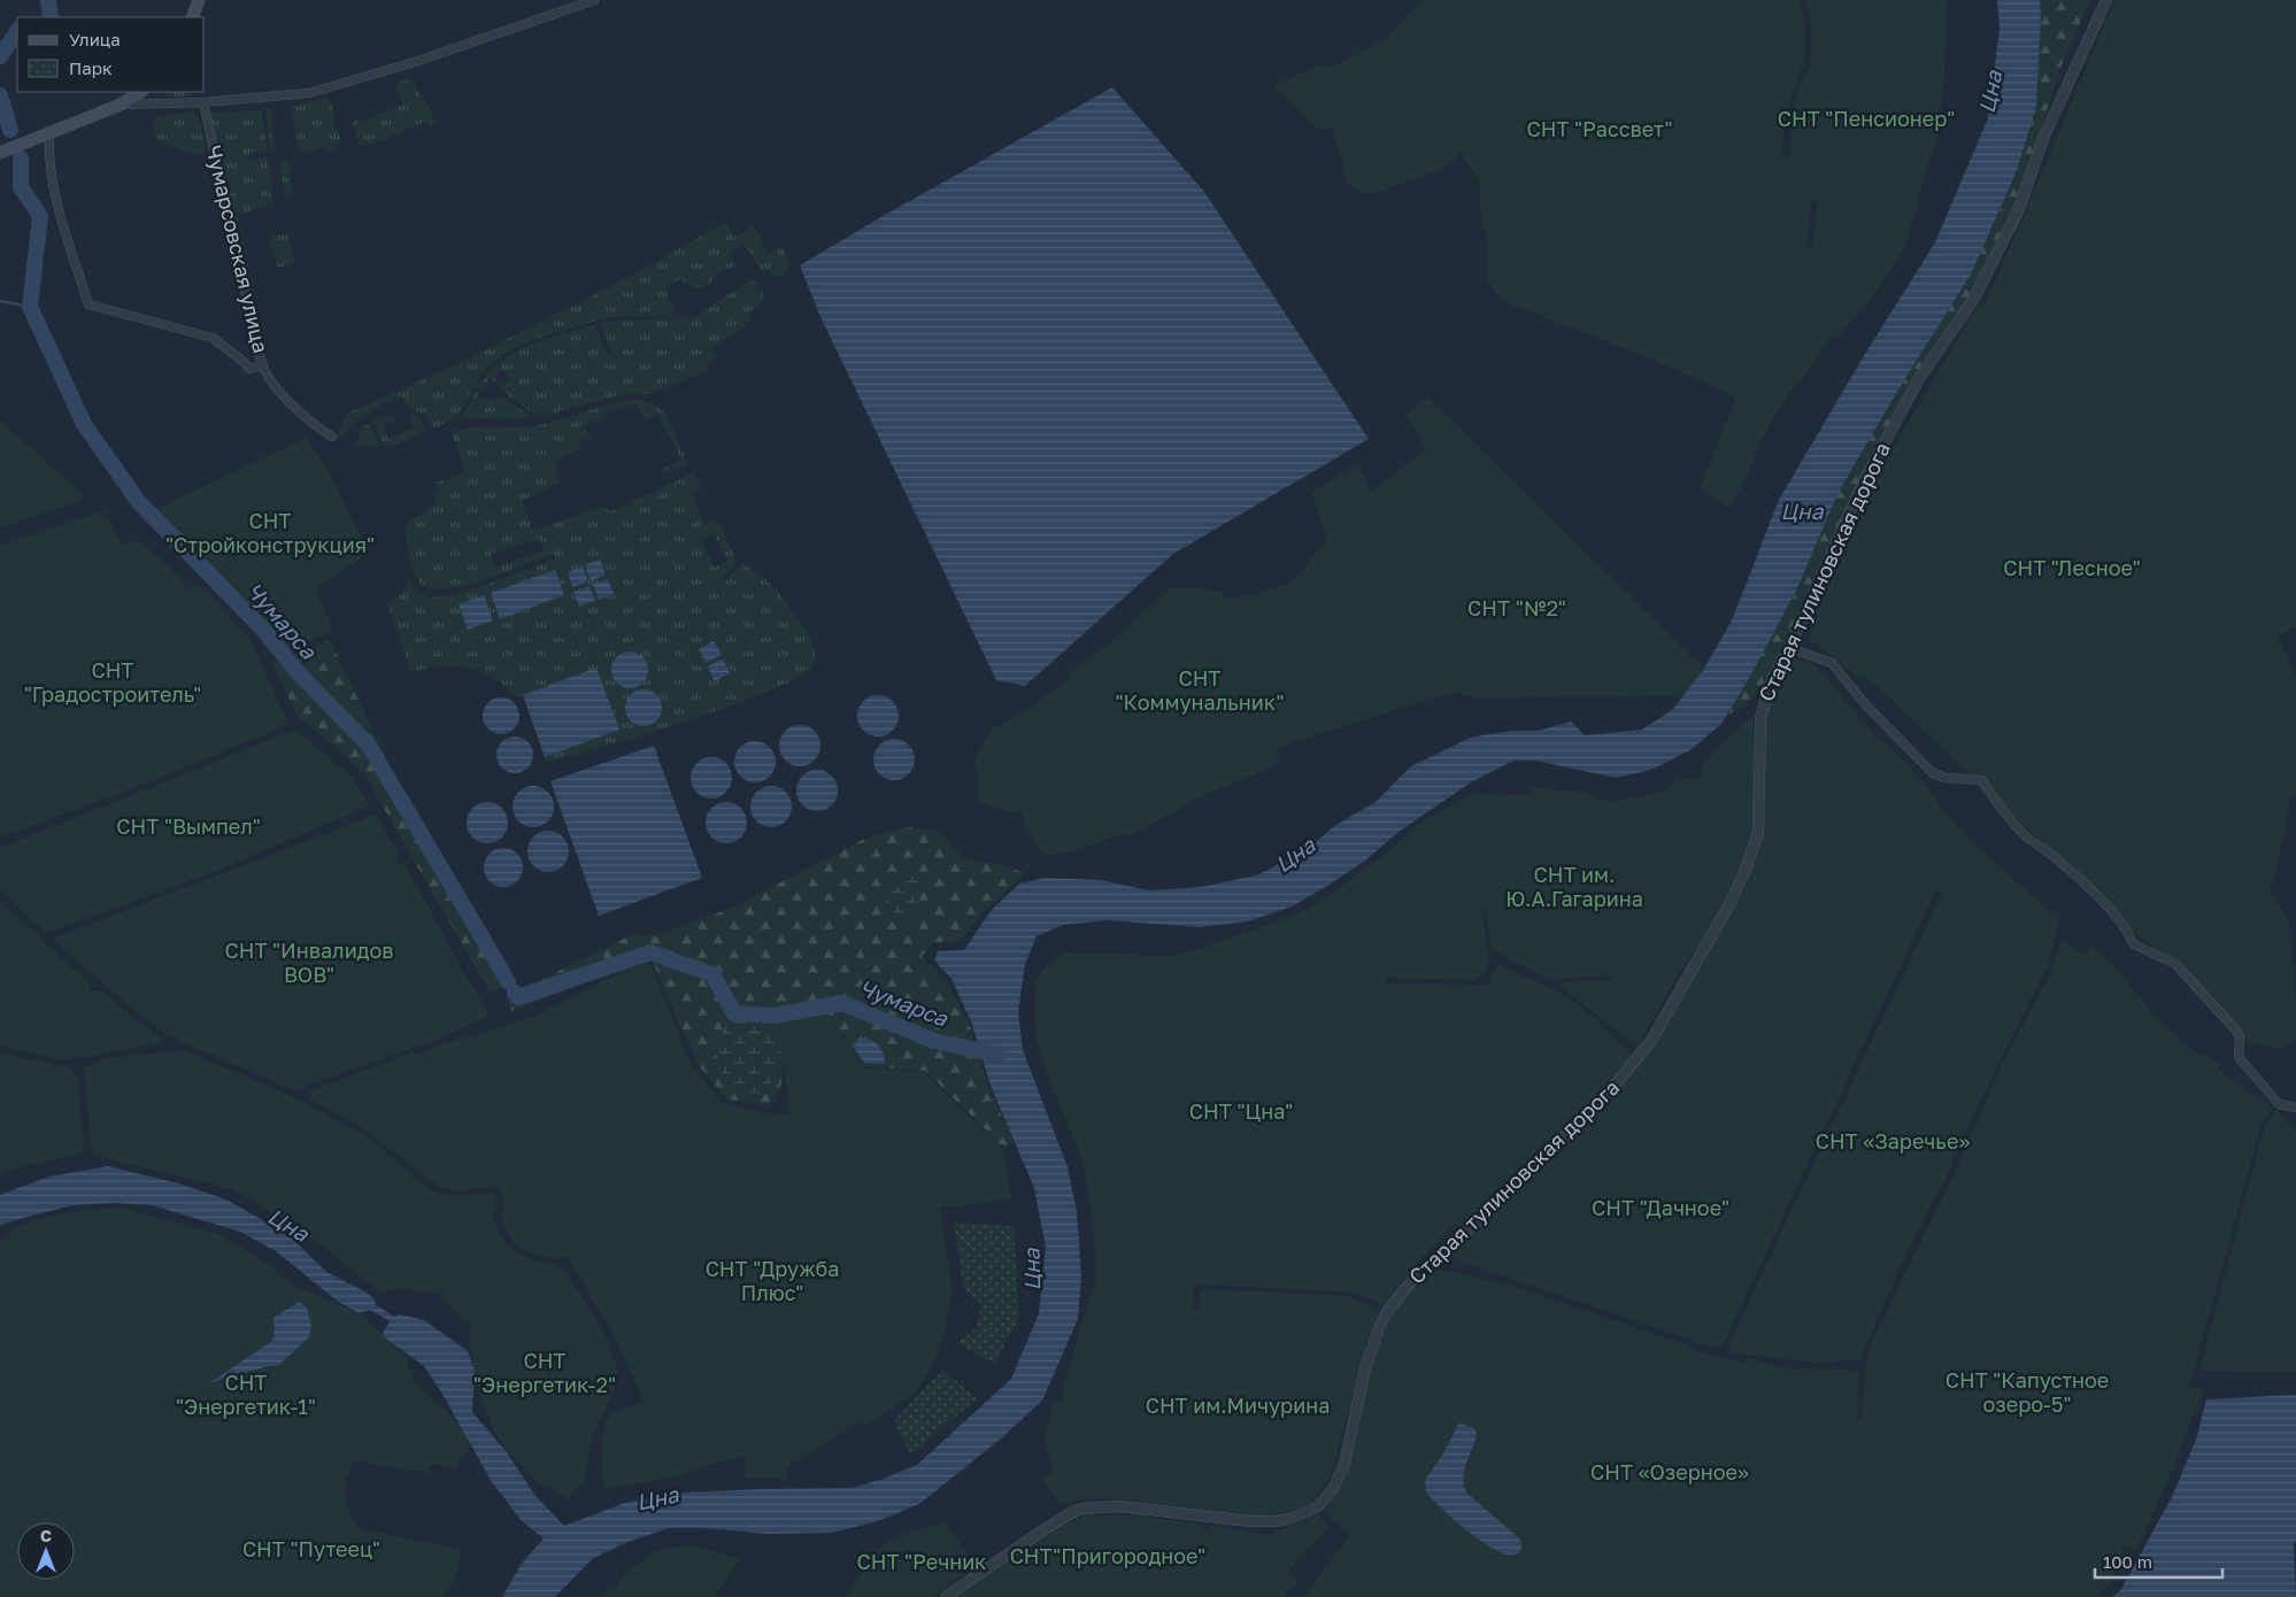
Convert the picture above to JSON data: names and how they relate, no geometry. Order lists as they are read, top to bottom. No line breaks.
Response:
{"streets":{"street":["Чумарсовская улица","Старая тулиновская дорога"]},"water":["Цна","Чумарса"],"parks":["СНТ \"Пенсионер\"","СНТ \"Рассвет\"","СНТ \"Стройконструкция\"","СНТ \"Лесное\"","СНТ \"№2\"","СНТ \"Градостроитель\"","СНТ \"Коммунальник\"","СНТ \"Вымпел\"","СНТ им. Ю.А.Гагарина","СНТ \"Инвалидов ВОВ\"","СНТ \"Цна\"","СНТ «Заречье»","СНТ \"Дачное\"","СНТ \"Дружба Плюс\"","СНТ \"Энергетик-2\"","СНТ \"Капустное озеро-5\"","СНТ \"Энергетик-1\"","СНТ им.Мичурина","СНТ «Озерное»","СНТ \"Путеец\"","СНТ\"Пригородное\"","СНТ \"Речник"],"legend":["Улица","Парк"],"scale_bar":"100 m","north":"top"}
